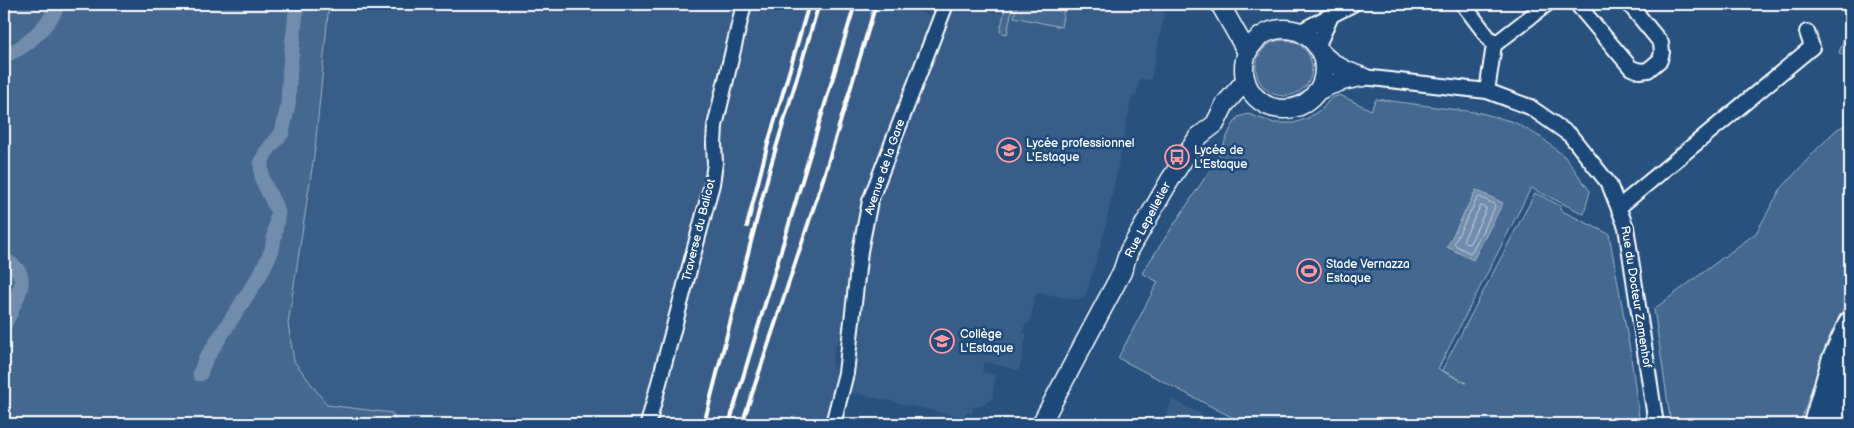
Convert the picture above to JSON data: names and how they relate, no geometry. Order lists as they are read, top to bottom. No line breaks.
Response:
{"streets":{"street":["Avenue de la Gare","Rue Lepelletier","Traverse du Balicot","Rue du Docteur Zamenhof"]},"crossings":[["Rue Lepelletier","Rue du Docteur Zamenhof"]],"places":{"school or university":["Lycée professionnel L'Estaque","Collège L'Estaque"],"bus stop":["Lycée de L'Estaque"],"sports":["Stade Vernazza Estaque"]}}
